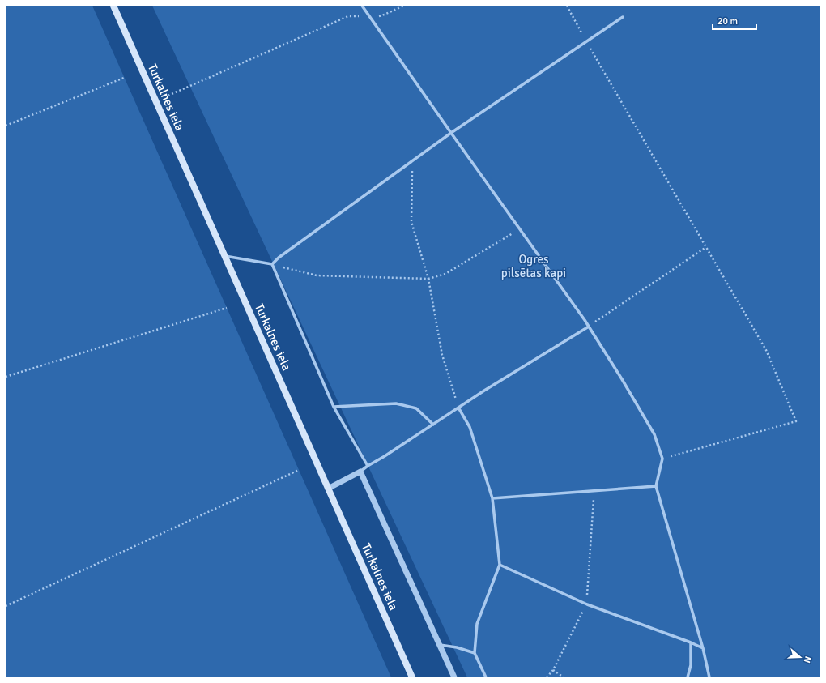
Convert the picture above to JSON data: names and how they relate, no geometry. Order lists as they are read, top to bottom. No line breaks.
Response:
{"streets":{"main road":["Turkalnes iela"]},"parks":["Ogres pilsētas kapi"],"scale_bar":"20 m","north":"right"}
